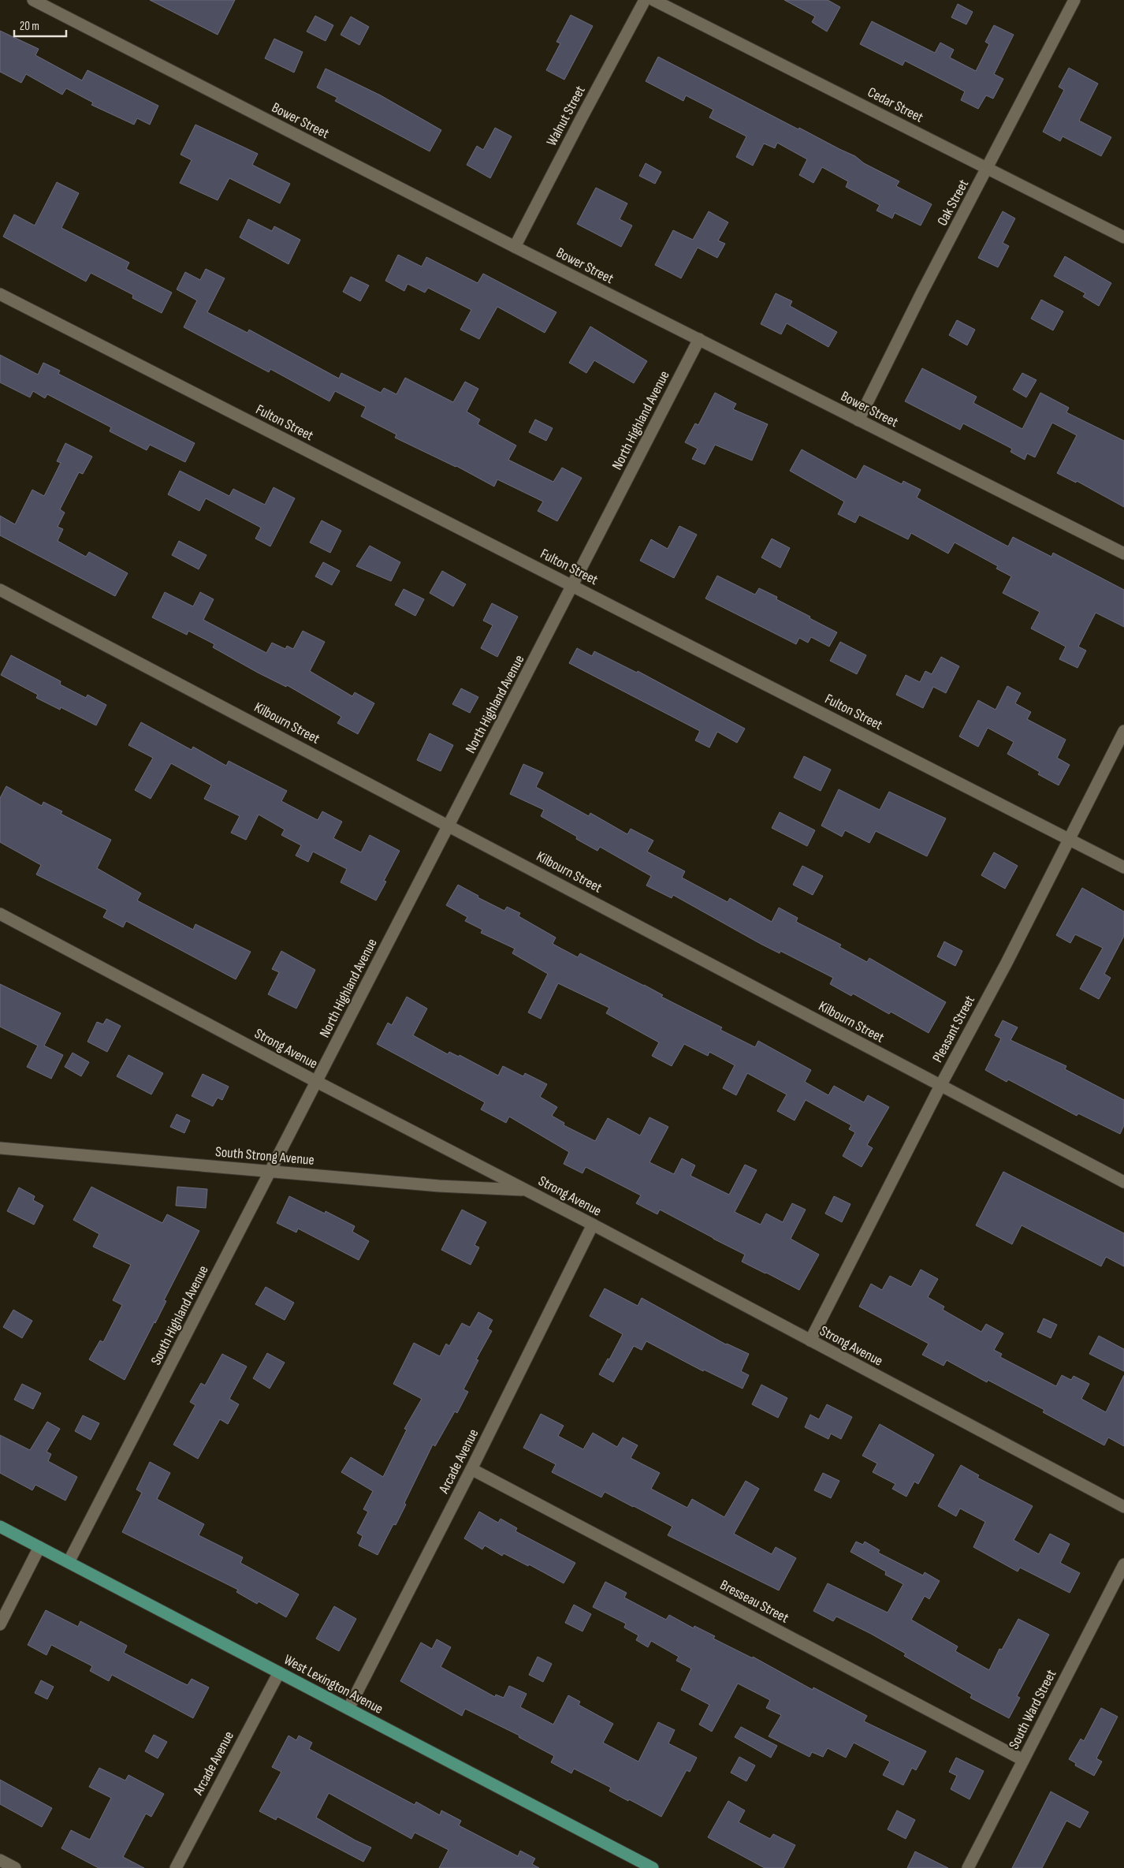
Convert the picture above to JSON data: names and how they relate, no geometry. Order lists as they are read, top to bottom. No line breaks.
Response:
{"streets":{"main road":["West Lexington Avenue"],"street":["Cedar Street","Walnut Street","Bower Street","Oak Street","North Highland Avenue","Fulton Street","Kilbourn Street","Pleasant Street","Strong Avenue","South Strong Avenue","South Highland Avenue","Arcade Avenue","Bresseau Street","South Ward Street"]},"crossings":[["Cedar Street","Oak Street"],["Walnut Street","Bower Street"],["Bower Street","Oak Street"],["Bower Street","North Highland Avenue"],["North Highland Avenue","Fulton Street"],["North Highland Avenue","Kilbourn Street"],["North Highland Avenue","Strong Avenue"],["North Highland Avenue","South Highland Avenue"],["Fulton Street","Pleasant Street"],["Kilbourn Street","Pleasant Street"],["Pleasant Street","Strong Avenue"],["Strong Avenue","South Strong Avenue"],["Strong Avenue","South Highland Avenue"],["Strong Avenue","Arcade Avenue"],["South Strong Avenue","South Highland Avenue"],["South Highland Avenue","West Lexington Avenue"],["Arcade Avenue","Bresseau Street"],["Arcade Avenue","West Lexington Avenue"],["Bresseau Street","South Ward Street"]],"scale_bar":"20 m"}
